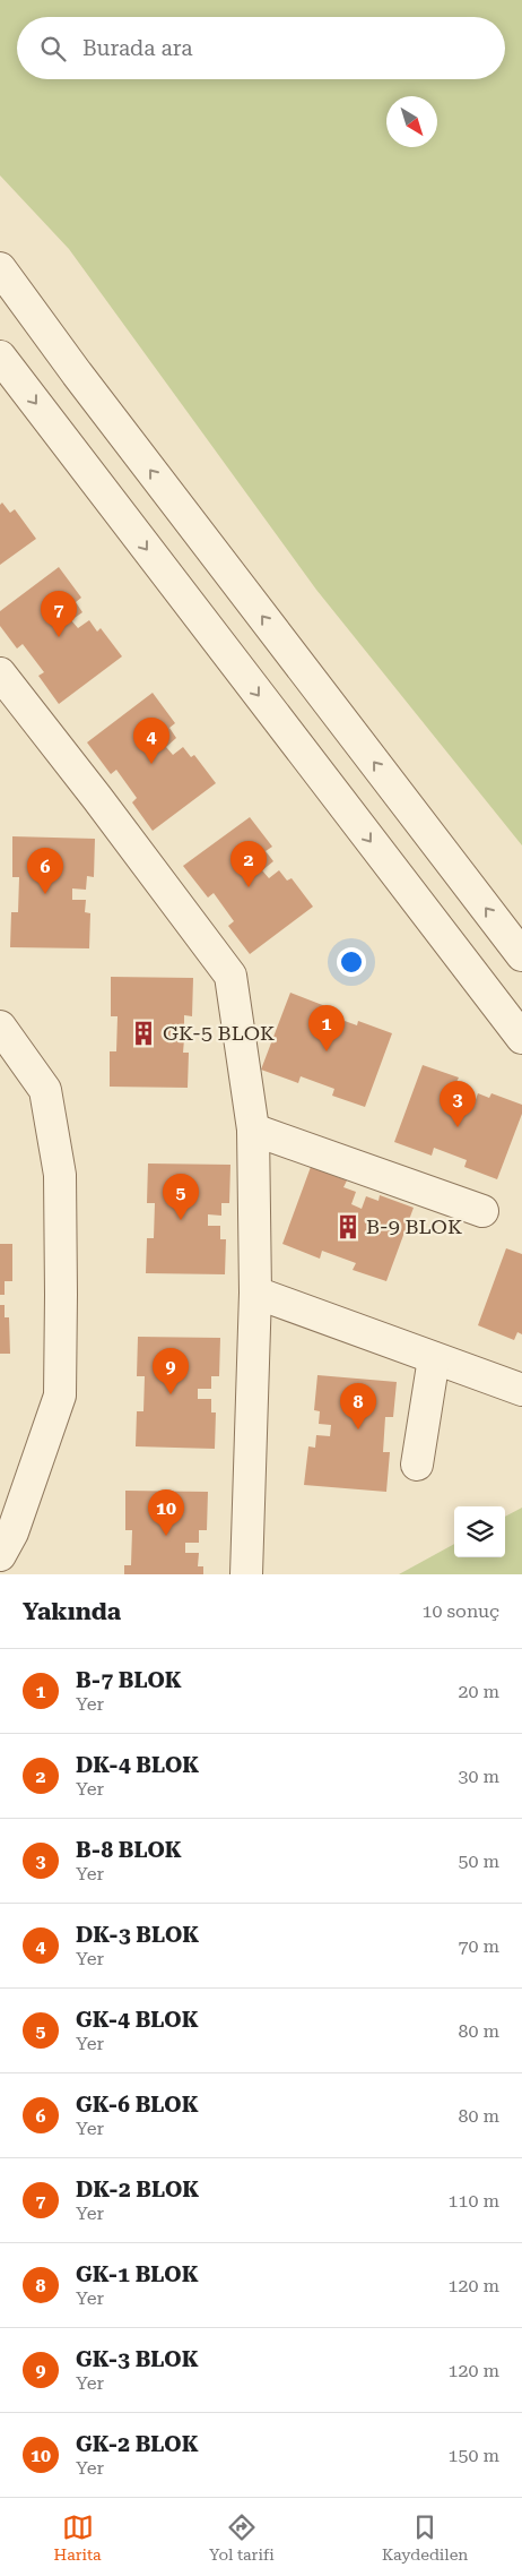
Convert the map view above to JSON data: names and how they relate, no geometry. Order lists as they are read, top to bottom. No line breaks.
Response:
{"places":{"building":["GK-5 BLOK","B-9 BLOK"]},"north":"bottom right","page":{"search":"Burada ara","pins":["7","4","2","6","1","3","5","9","8","10"],"heading":["Yakında","10 sonuç"],"list":[{"mark":"1","name":"B-7 BLOK","note":"Yer","value":"20 m"},{"mark":"2","name":"DK-4 BLOK","note":"Yer","value":"30 m"},{"mark":"3","name":"B-8 BLOK","note":"Yer","value":"50 m"},{"mark":"4","name":"DK-3 BLOK","note":"Yer","value":"70 m"},{"mark":"5","name":"GK-4 BLOK","note":"Yer","value":"80 m"},{"mark":"6","name":"GK-6 BLOK","note":"Yer","value":"80 m"},{"mark":"7","name":"DK-2 BLOK","note":"Yer","value":"110 m"},{"mark":"8","name":"GK-1 BLOK","note":"Yer","value":"120 m"},{"mark":"9","name":"GK-3 BLOK","note":"Yer","value":"120 m"},{"mark":"10","name":"GK-2 BLOK","note":"Yer","value":"150 m"}],"nav":["Harita","Yol tarifi","Kaydedilen"]}}
